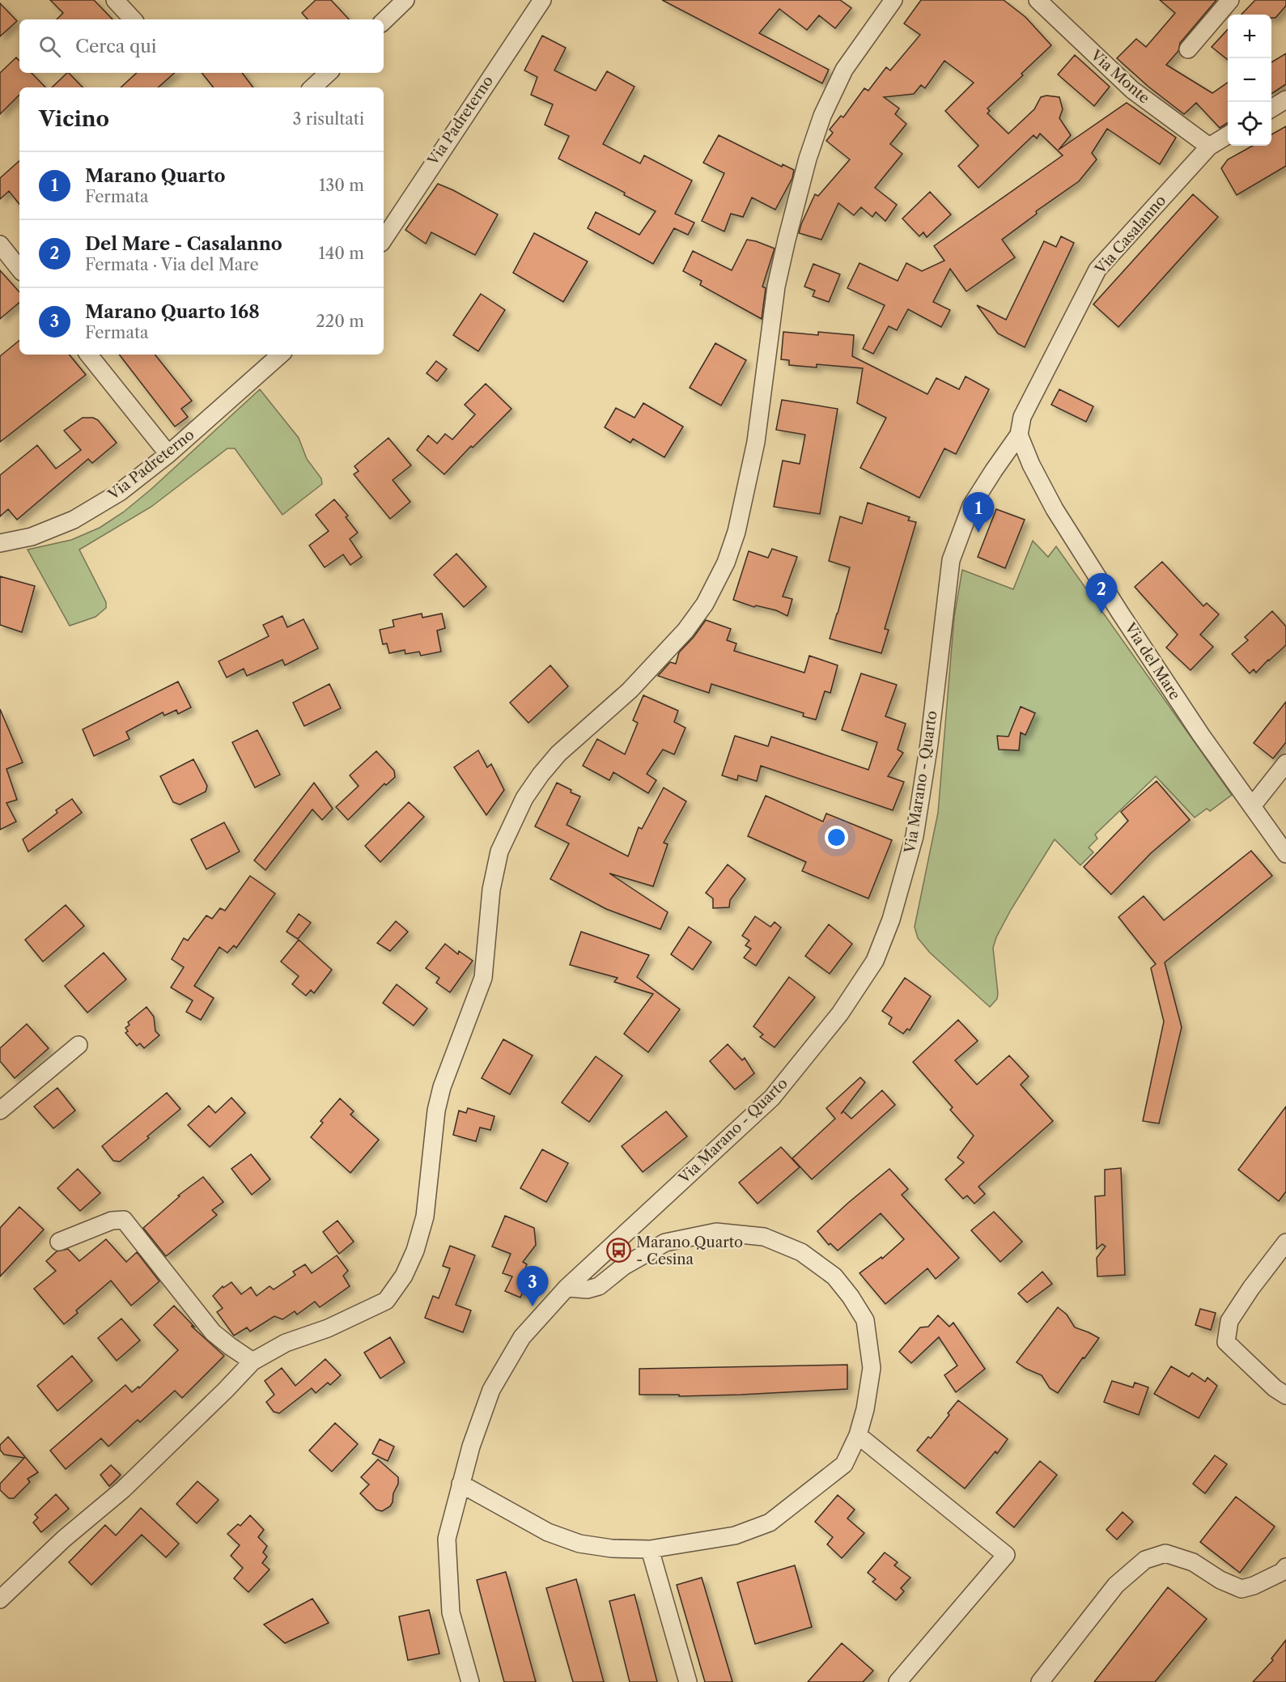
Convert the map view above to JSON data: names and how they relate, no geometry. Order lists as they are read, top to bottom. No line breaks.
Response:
{"streets":{"street":["Via Monte","Via Padreterno","Via Casalanno","Via del Mare","Via Marano - Quarto"]},"crossings":[["Via Monte","Via Casalanno"],["Via Casalanno","Via del Mare"],["Via Casalanno","Via Marano - Quarto"],["Via del Mare","Via Marano - Quarto"]],"places":{"bus stop":["Marano Quarto - Cesina"]},"page":{"map_buttons":["+","−"],"search":"Cerca qui","heading":["Vicino","3 risultati"],"list":[{"mark":"1","name":"Marano Quarto","note":"Fermata","value":"130 m"},{"mark":"2","name":"Del Mare - Casalanno","note":"Fermata · Via del Mare","value":"140 m"},{"mark":"3","name":"Marano Quarto 168","note":"Fermata","value":"220 m"}],"pins":["1","2","3"]}}
